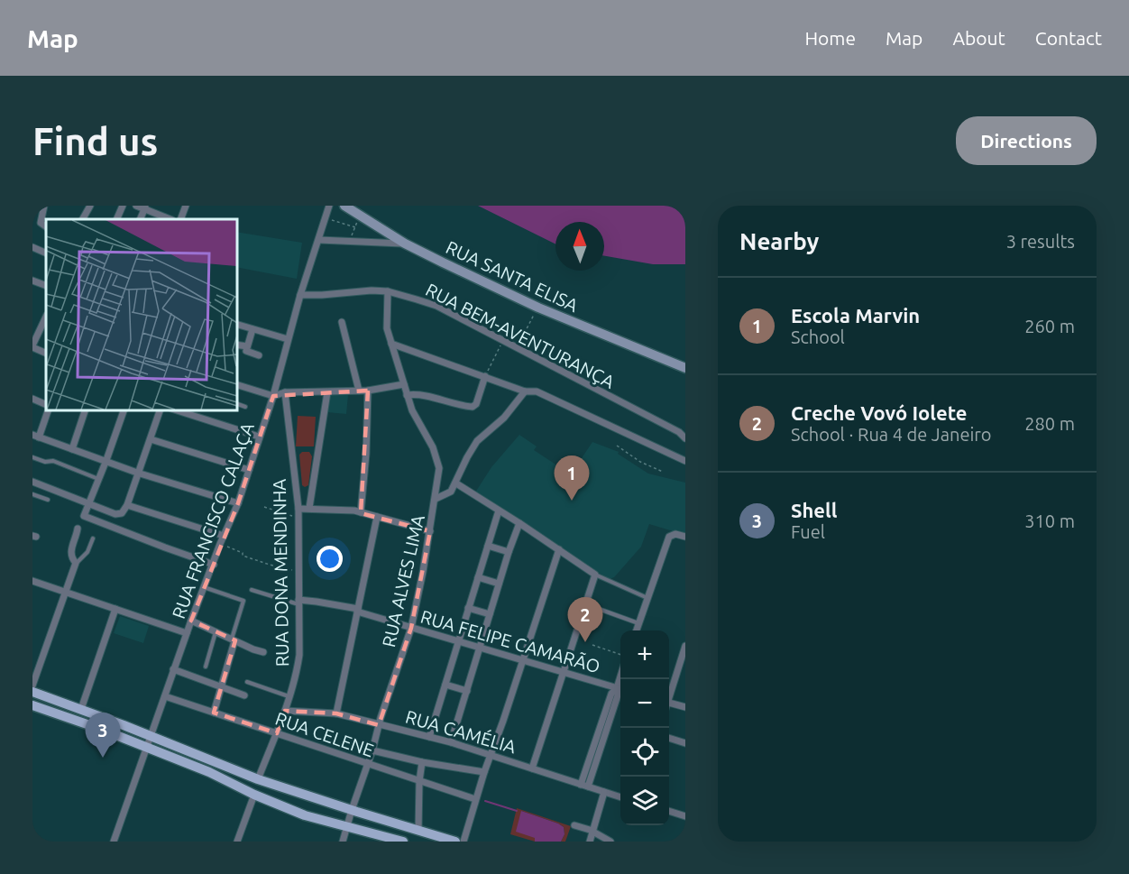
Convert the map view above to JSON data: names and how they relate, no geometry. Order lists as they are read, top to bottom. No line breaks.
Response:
{"streets":{"main road":["RUA SANTA ELISA"],"street":["RUA BEM-AVENTURANÇA","RUA FRANCISCO CALAÇA","RUA DONA MENDINHA","RUA ALVES LIMA","RUA FELIPE CAMARÃO","RUA CAMÉLIA","RUA CELENE"]},"crossings":[["RUA SANTA ELISA","RUA FRANCISCO CALAÇA"],["RUA BEM-AVENTURANÇA","RUA FRANCISCO CALAÇA"],["RUA BEM-AVENTURANÇA","RUA ALVES LIMA"],["RUA FRANCISCO CALAÇA","RUA CELENE"],["RUA DONA MENDINHA","RUA FELIPE CAMARÃO"],["RUA DONA MENDINHA","RUA CAMÉLIA"],["RUA DONA MENDINHA","RUA CELENE"],["RUA ALVES LIMA","RUA FELIPE CAMARÃO"],["RUA ALVES LIMA","RUA CAMÉLIA"],["RUA ALVES LIMA","RUA CELENE"]],"north":"top","page":{"header":"Map","nav":["Home","Map","About","Contact"],"buttons":"Directions","title":"Find us","heading":["Nearby","3 results"],"list":[{"mark":"1","name":"Escola Marvin","note":"School","value":"260 m"},{"mark":"2","name":"Creche Vovó Iolete","note":"School · Rua 4 de Janeiro","value":"280 m"},{"mark":"3","name":"Shell","note":"Fuel","value":"310 m"}],"pins":["1","2","3"],"map_buttons":["+","−"]}}
